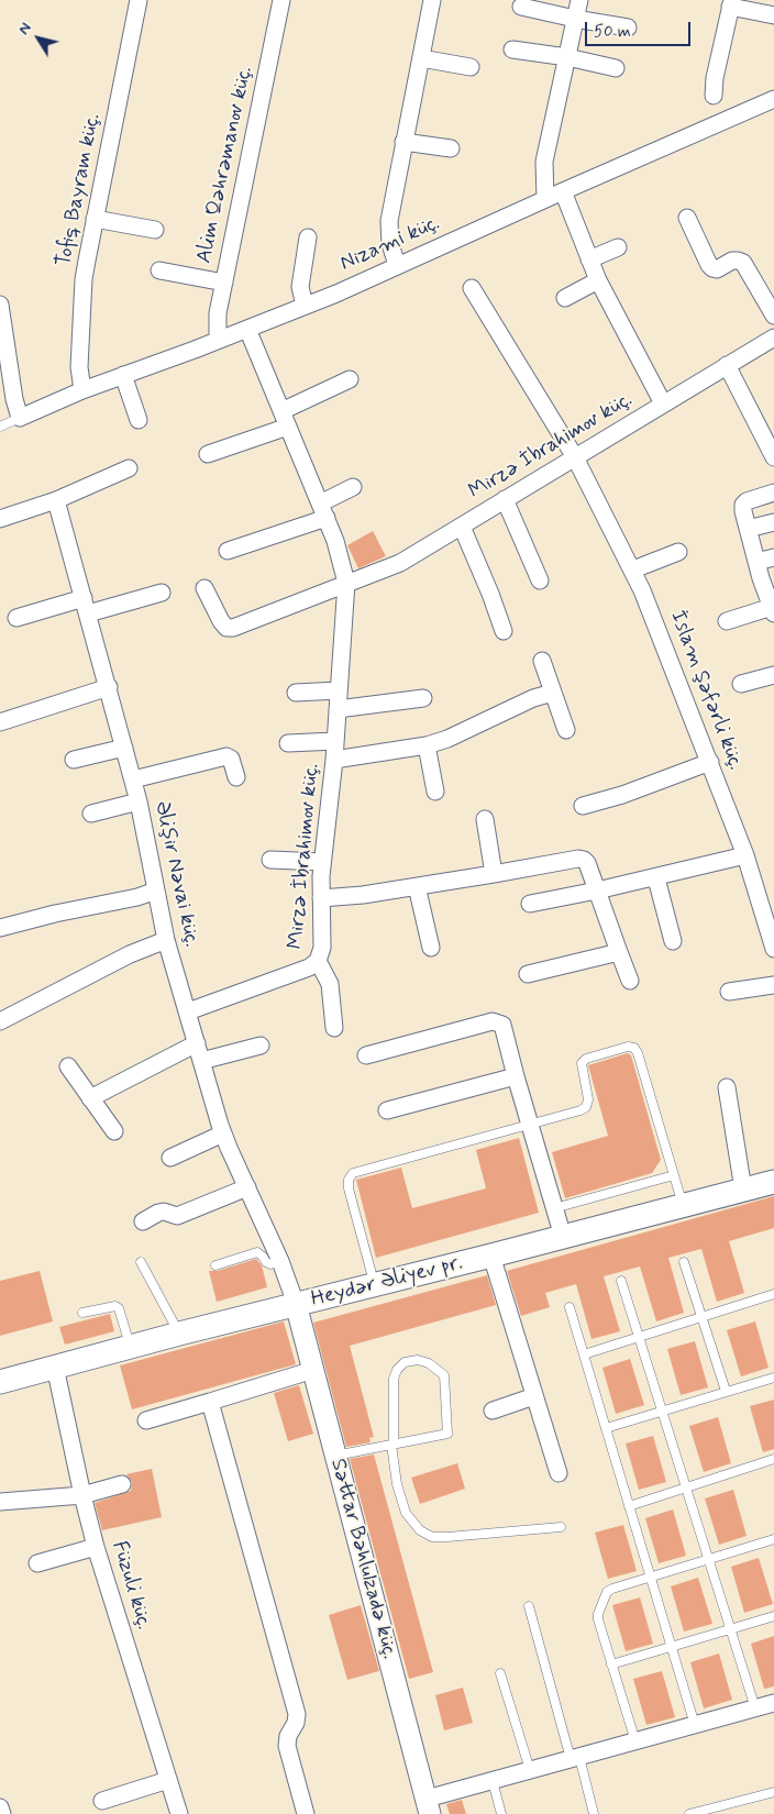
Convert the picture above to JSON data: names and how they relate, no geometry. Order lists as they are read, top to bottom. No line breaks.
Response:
{"streets":{"main road":["Heydər Əliyev pr."],"street":["Alim Qəhrəmanov küç.","Tofiq Bayram küç.","Nizami küç.","Mirzə İbrahimov küç.","İslam Şəfərli küç.","Əlişir Nəvai küç.","Səttar Bəhlulzadə küç.","Füzuli küç."]},"crossings":[["Alim Qəhrəmanov küç.","Nizami küç."],["Tofiq Bayram küç.","Nizami küç."],["Nizami küç.","Mirzə İbrahimov küç."],["Mirzə İbrahimov küç.","İslam Şəfərli küç."],["Mirzə İbrahimov küç.","Əlişir Nəvai küç."],["Əlişir Nəvai küç.","Heydər Əliyev pr."],["Əlişir Nəvai küç.","Səttar Bəhlulzadə küç."],["Heydər Əliyev pr.","Səttar Bəhlulzadə küç."],["Heydər Əliyev pr.","Füzuli küç."]],"scale_bar":"50 m","north":"top left"}
